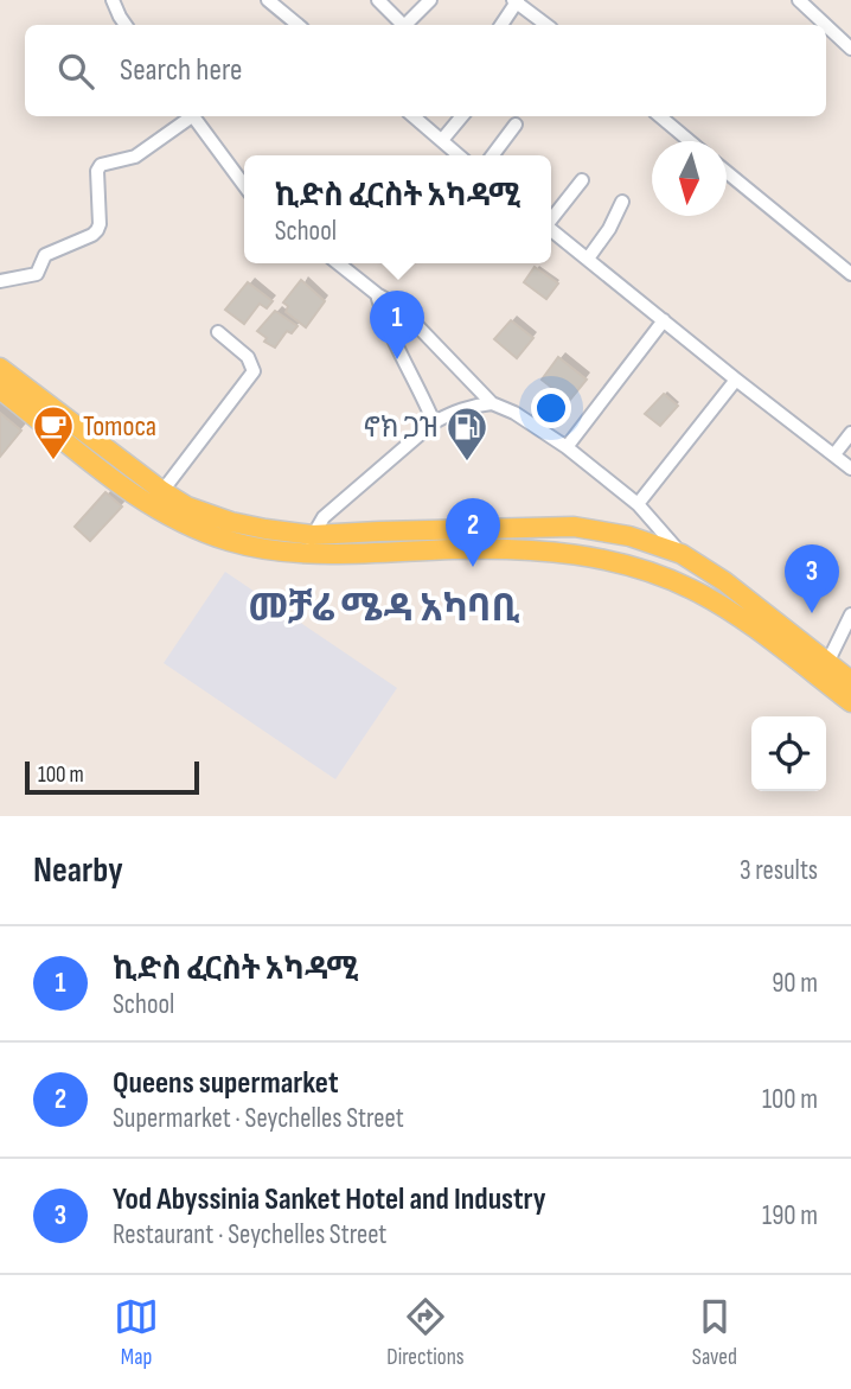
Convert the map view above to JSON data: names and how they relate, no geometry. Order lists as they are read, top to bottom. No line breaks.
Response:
{"districts":["መቻሬ ሜዳ አካባቢ"],"places":{"cafe":["Tomoca"],"fuel station":["ኖክ ጋዝ"]},"scale_bar":"100 m","north":"bottom","page":{"search":"Search here","popup":["ኪድስ ፈርስት አካዳሚ","School"],"pins":["1","2","3"],"scale":"100 m","heading":["Nearby","3 results"],"list":[{"mark":"1","name":"ኪድስ ፈርስት አካዳሚ","note":"School","value":"90 m"},{"mark":"2","name":"Queens supermarket","note":"Supermarket · Seychelles Street","value":"100 m"},{"mark":"3","name":"Yod Abyssinia Sanket Hotel and Industry","note":"Restaurant · Seychelles Street","value":"190 m"}],"nav":["Map","Directions","Saved"]}}
